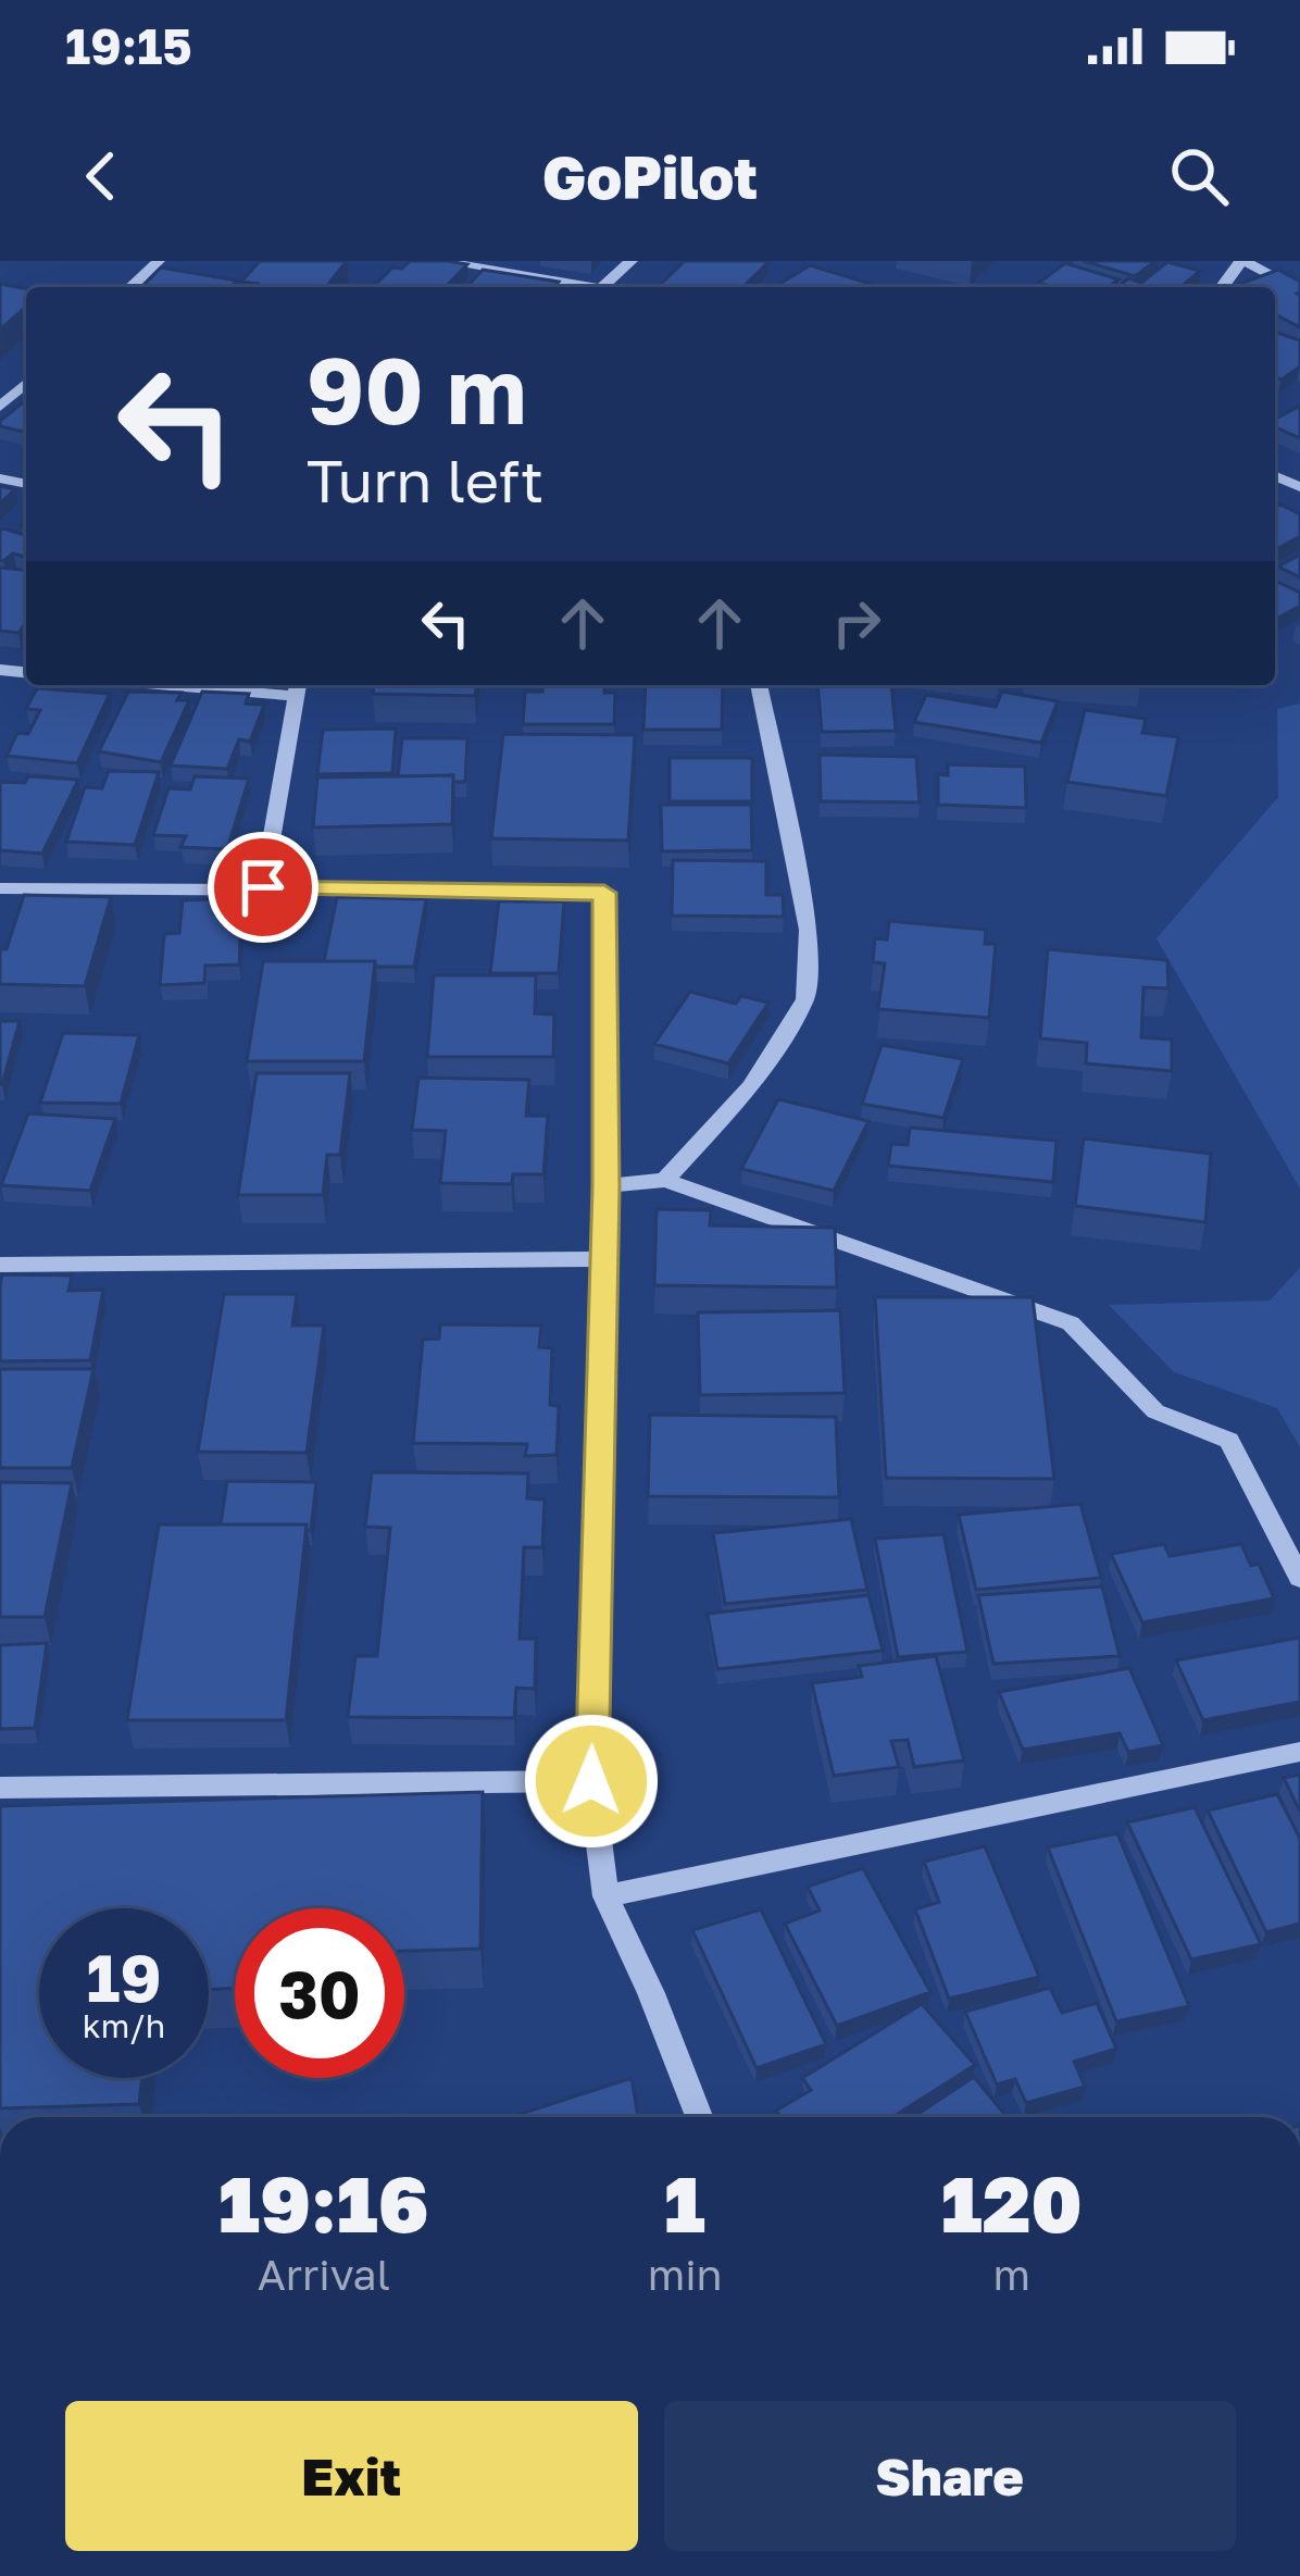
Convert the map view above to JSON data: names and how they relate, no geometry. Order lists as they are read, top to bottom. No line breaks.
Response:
{"page":{"status":"19:15","header":"GoPilot","turn":["90 m","Turn left"],"speed":"19 km/h","limit":"30","eta":["19:16","Arrival","1","min","120","m"],"buttons":["Exit","Share"]}}
